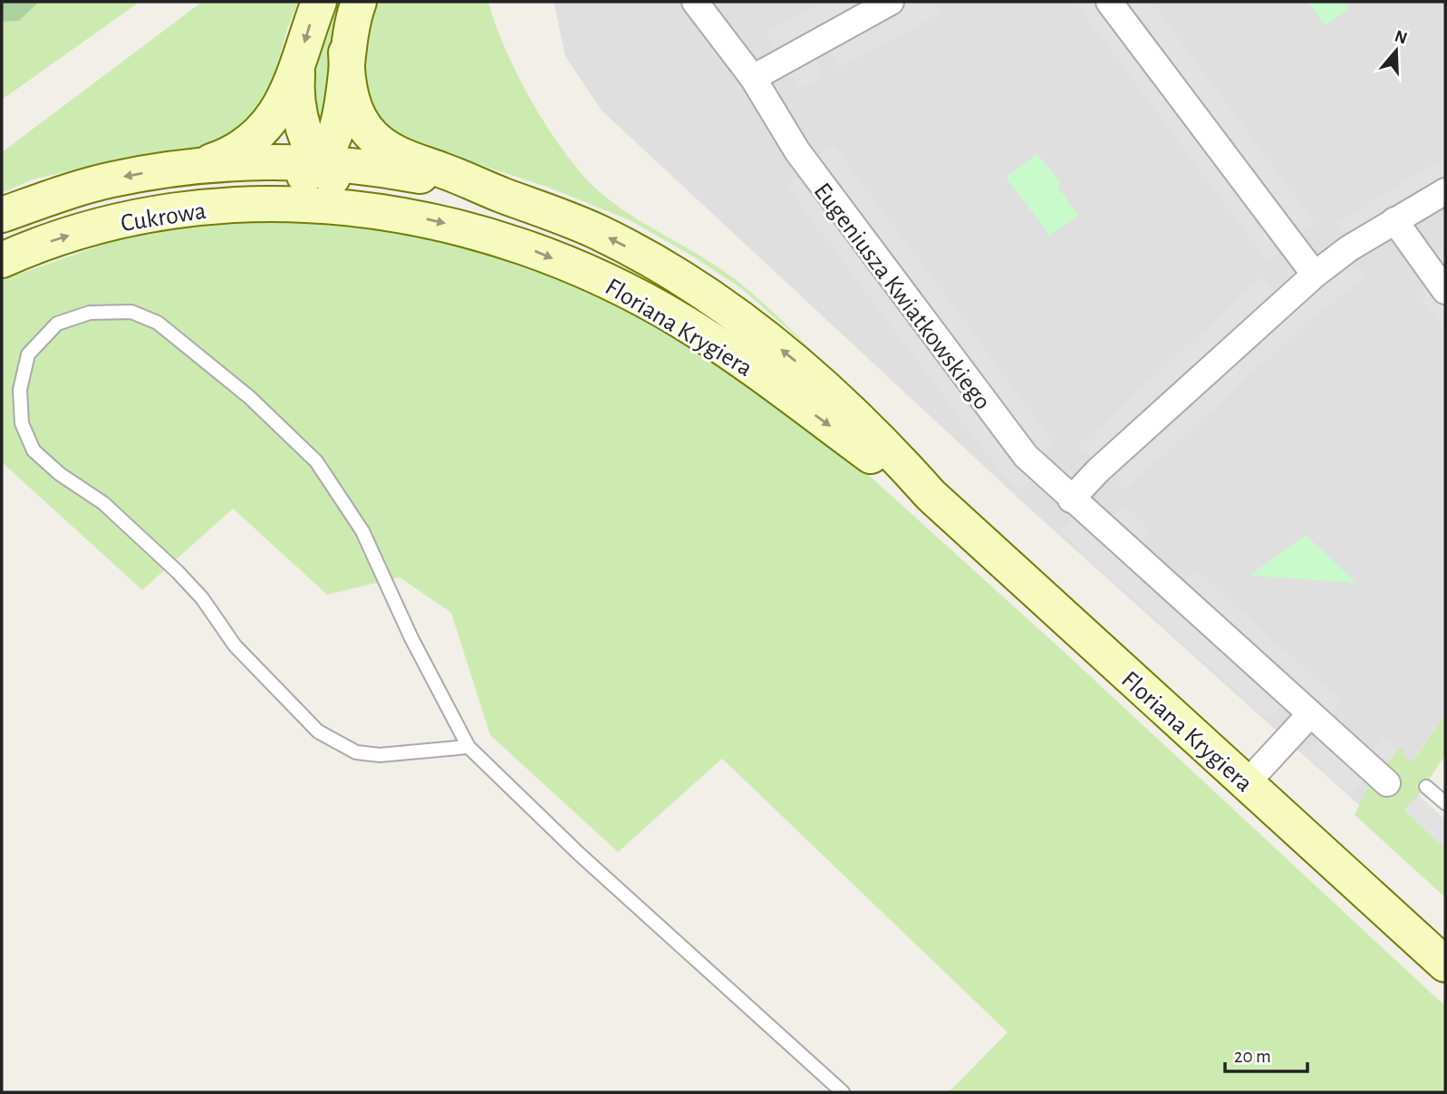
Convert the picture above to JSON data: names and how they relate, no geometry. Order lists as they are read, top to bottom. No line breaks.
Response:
{"streets":{"street":["Cukrowa","Eugeniusza Kwiatkowskiego","Floriana Krygiera"]},"crossings":[["Cukrowa","Floriana Krygiera"]],"scale_bar":"20 m","north":"top"}
